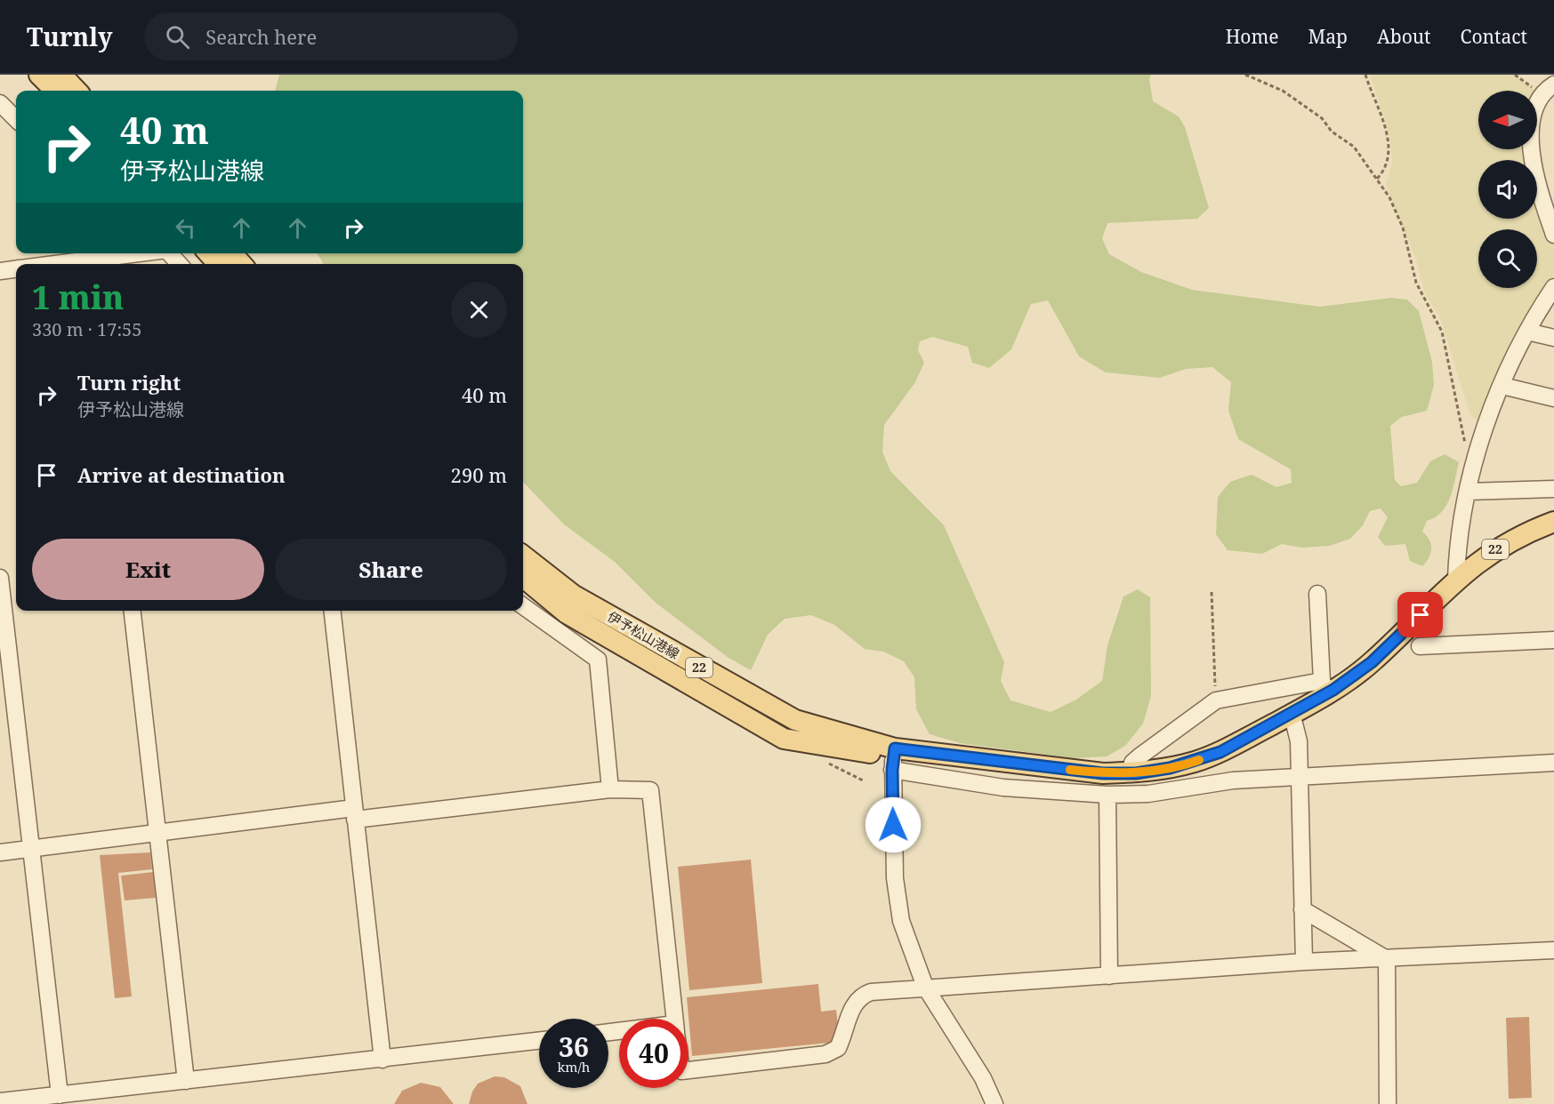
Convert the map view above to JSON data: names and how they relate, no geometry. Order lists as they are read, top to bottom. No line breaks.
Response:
{"streets":{"main road":["22","伊予松山港線"]},"north":"left","page":{"header":"Turnly","search":"Search here","nav":["Home","Map","About","Contact"],"turn":["40 m","伊予松山港線"],"heading":["1 min","330 m · 17:55"],"list":[{"name":"Turn right","note":"伊予松山港線","value":"40 m"},{"name":"Arrive at destination","value":"290 m"}],"buttons":["Exit","Share"],"speed":"36 km/h","limit":"40"}}
